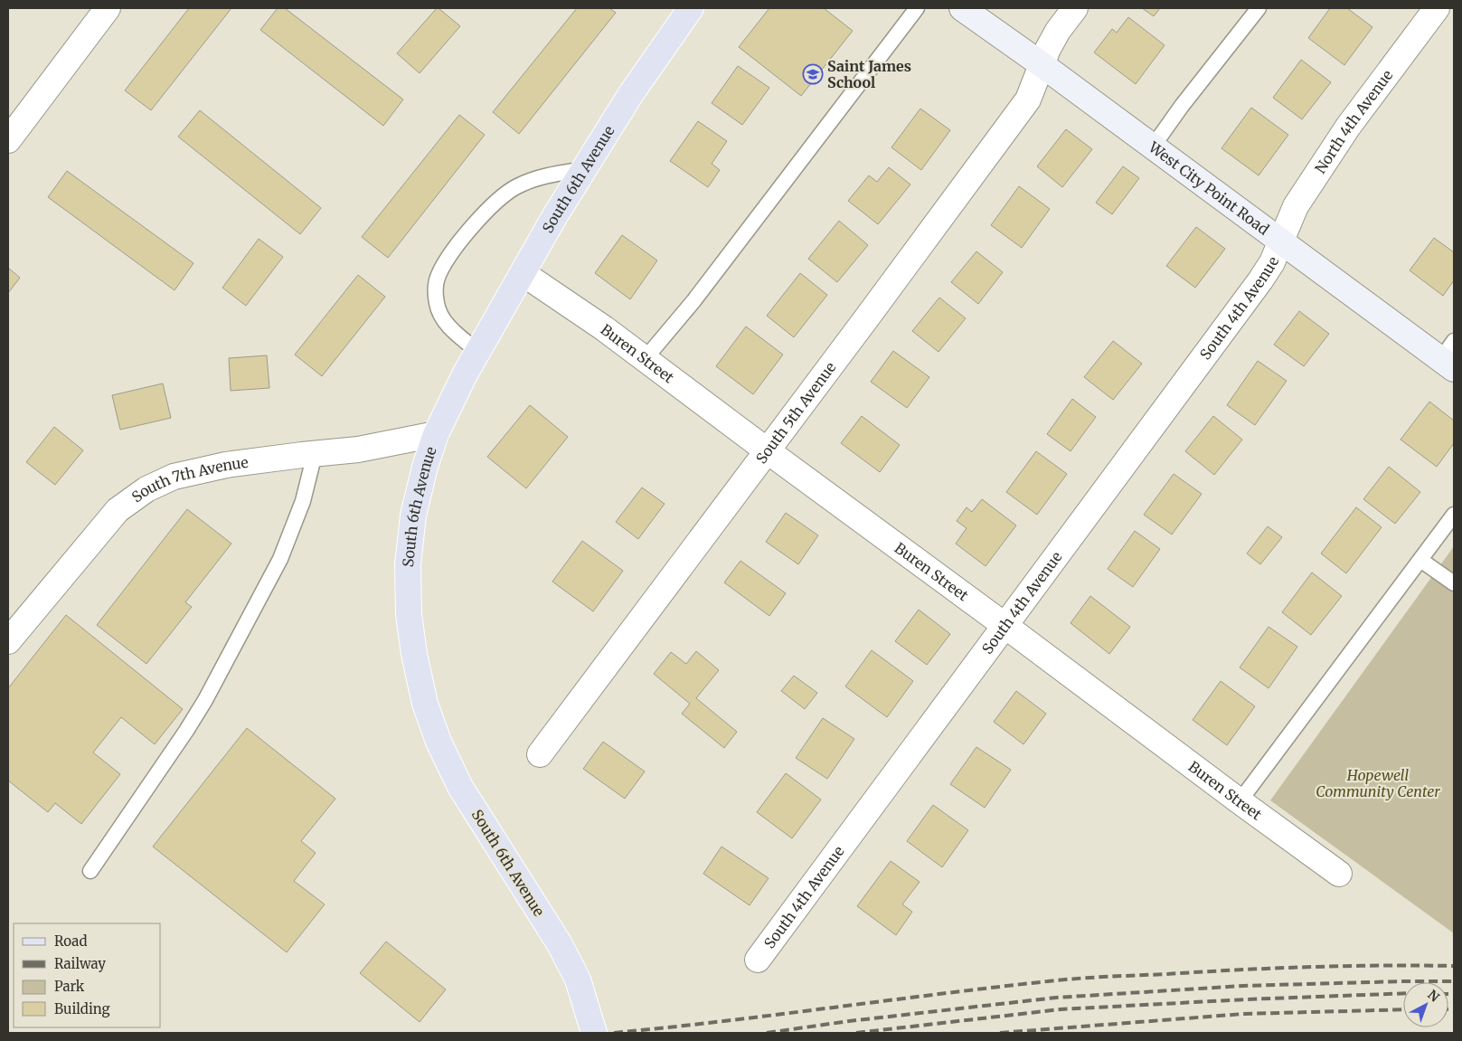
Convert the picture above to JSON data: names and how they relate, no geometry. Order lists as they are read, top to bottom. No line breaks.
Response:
{"streets":{"main road":["South 6th Avenue"],"street":["North 4th Avenue","West City Point Road","South 4th Avenue","Buren Street","South 5th Avenue","South 7th Avenue"]},"crossings":[["North 4th Avenue","West City Point Road"],["North 4th Avenue","South 4th Avenue"],["South 6th Avenue","Buren Street"],["South 6th Avenue","South 7th Avenue"],["West City Point Road","South 4th Avenue"],["West City Point Road","South 5th Avenue"],["South 4th Avenue","Buren Street"],["Buren Street","South 5th Avenue"]],"parks":["Hopewell Community Center"],"places":{"school or university":["Saint James School"]},"legend":["Road","Railway","Park","Building"],"north":"top right"}
